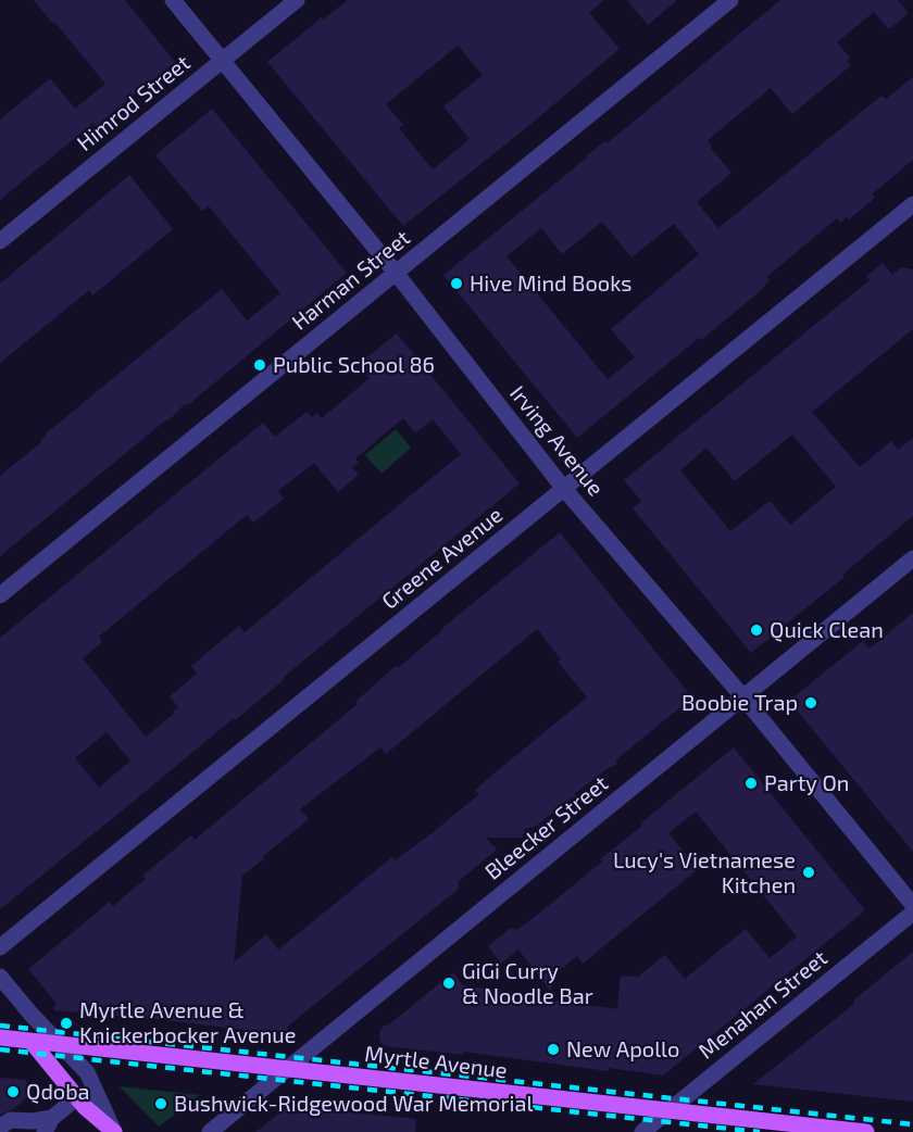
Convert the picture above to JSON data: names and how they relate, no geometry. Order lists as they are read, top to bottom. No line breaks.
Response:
{"streets":{"main road":["Myrtle Avenue"],"street":["Himrod Street","Harman Street","Irving Avenue","Greene Avenue","Bleecker Street","Menahan Street"]},"crossings":[["Himrod Street","Irving Avenue"],["Harman Street","Irving Avenue"],["Irving Avenue","Greene Avenue"],["Irving Avenue","Bleecker Street"],["Bleecker Street","Myrtle Avenue"],["Menahan Street","Myrtle Avenue"]],"places":["Hive Mind Books","Public School 86","Quick Clean","Boobie Trap","Party On","Lucy's Vietnamese Kitchen","GiGi Curry & Noodle Bar","Myrtle Avenue & Knickerbocker Avenue","New Apollo","Qdoba","Bushwick-Ridgewood War Memorial"]}
